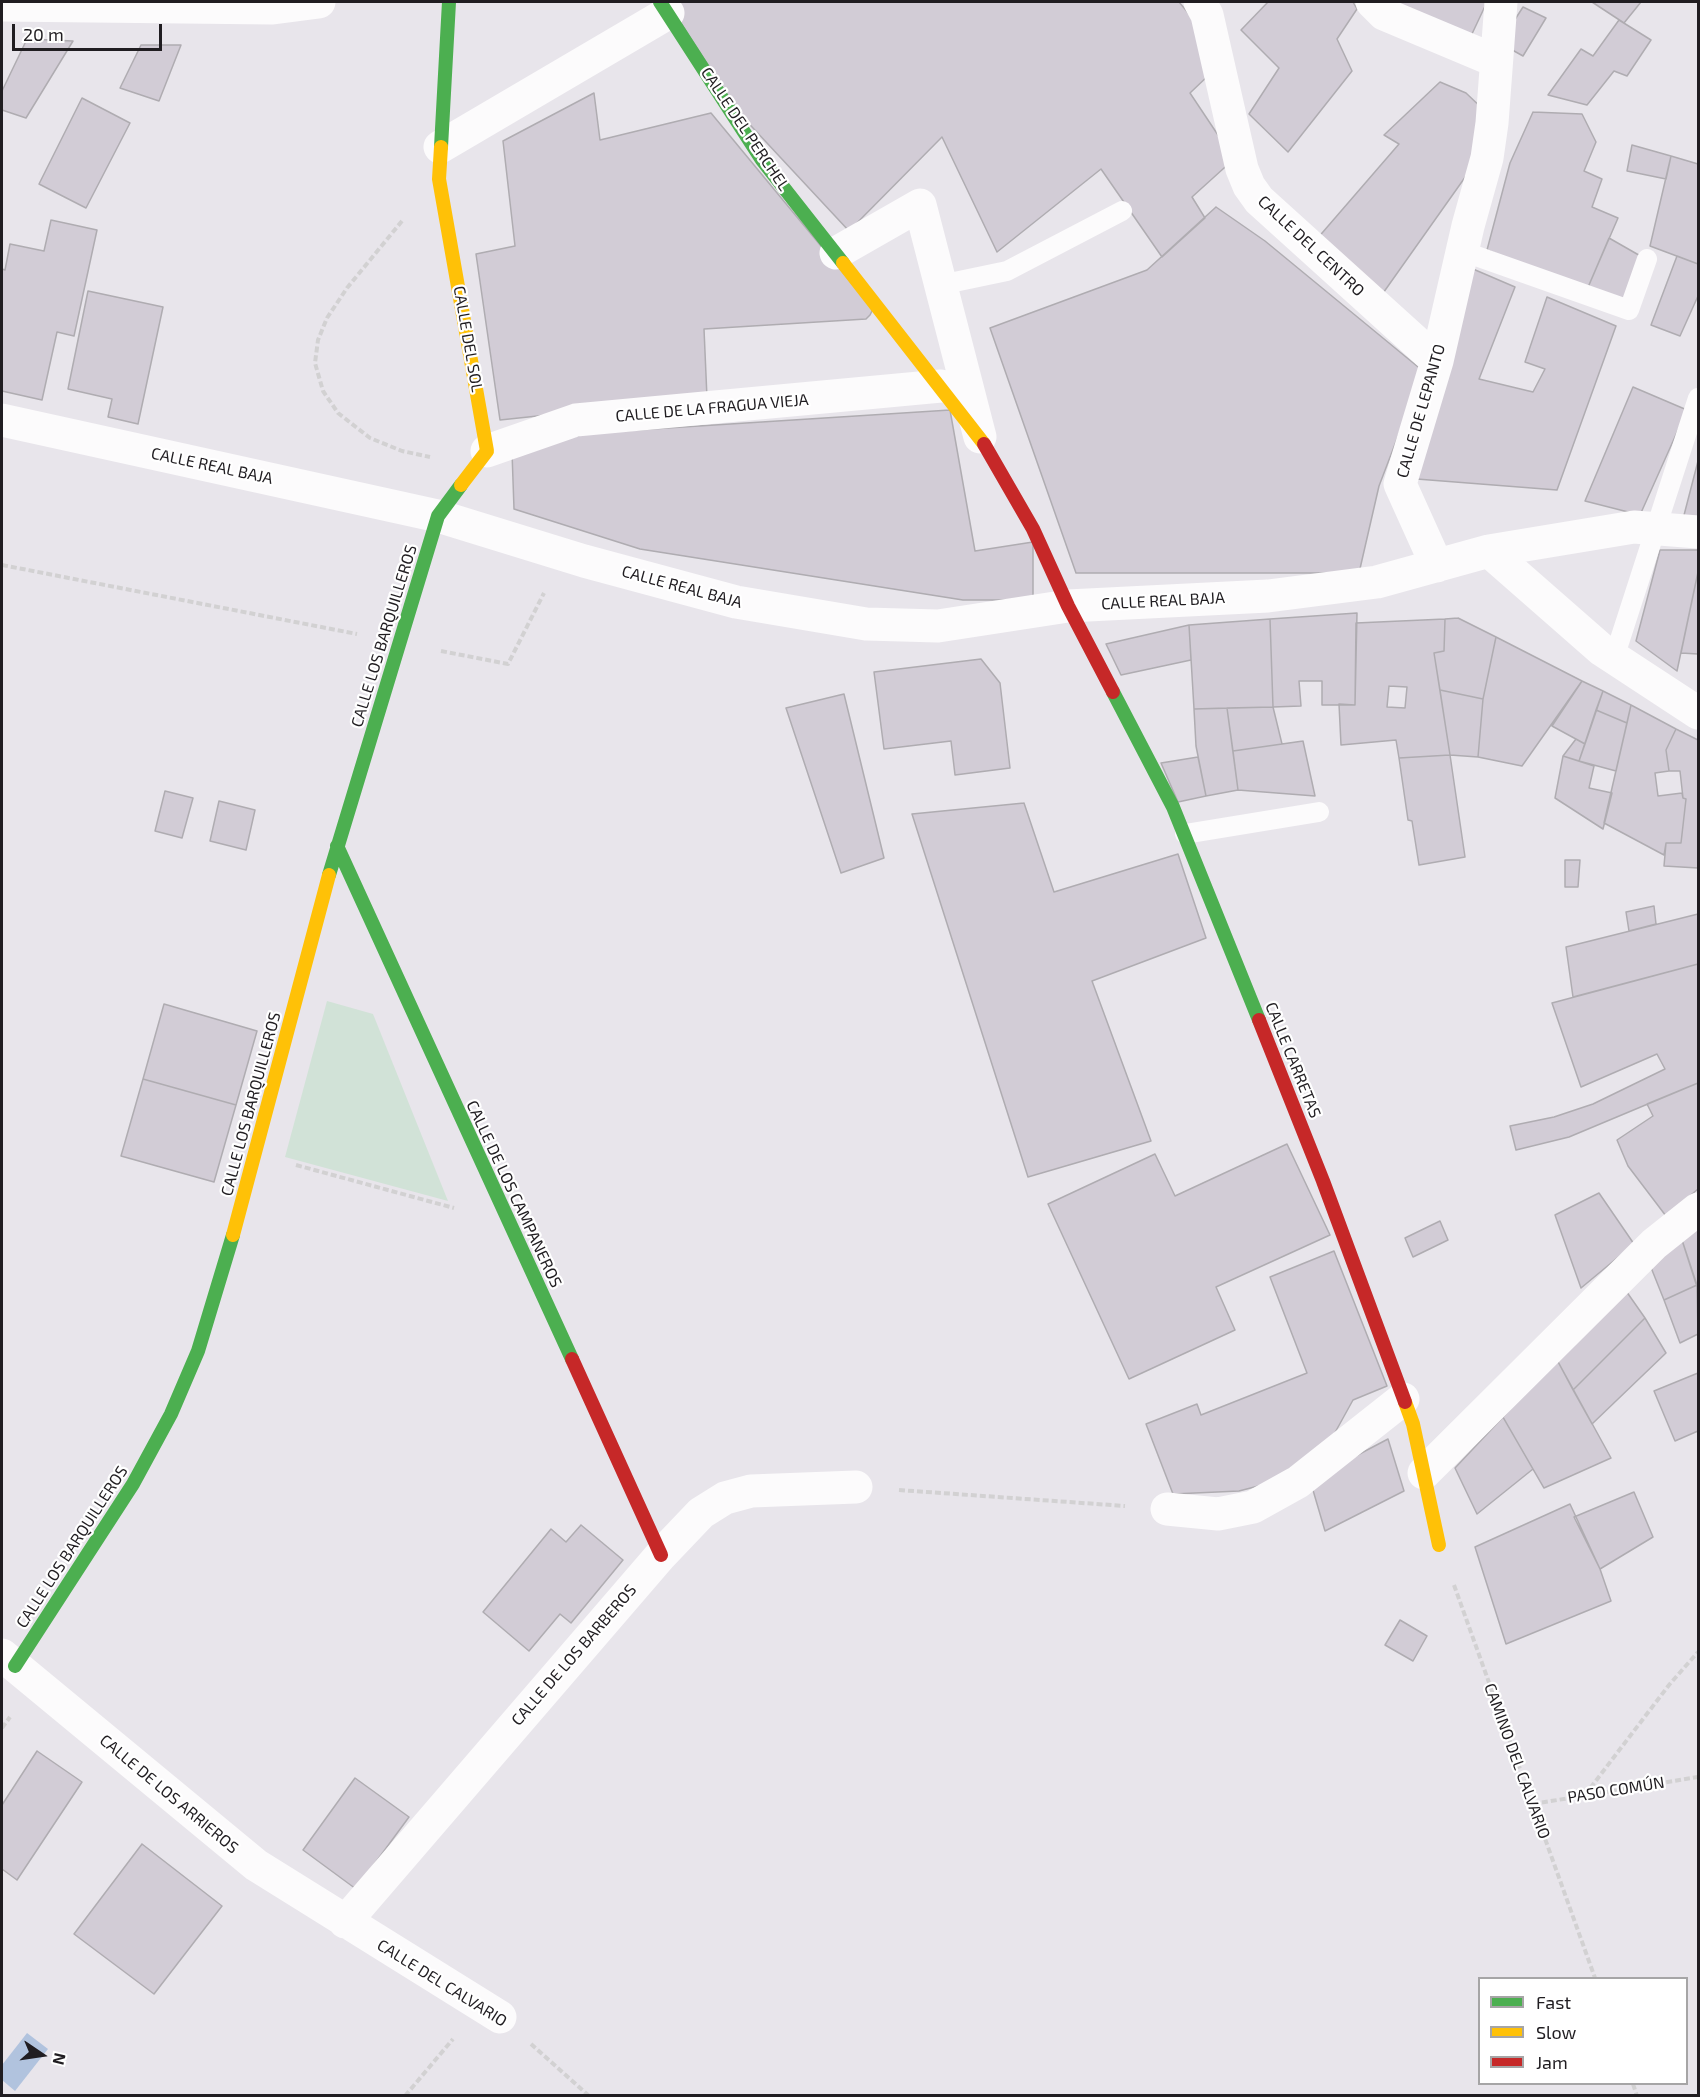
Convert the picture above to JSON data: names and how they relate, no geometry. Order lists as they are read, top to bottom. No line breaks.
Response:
{"streets":{"street":["CALLE DEL PERCHEL","CALLE DEL CENTRO","CALLE DEL SOL","CALLE DE LA FRAGUA VIEJA","CALLE DE LEPANTO","CALLE REAL BAJA","CALLE LOS BARQUILLEROS","CALLE CARRETAS","CALLE DE LOS CAMPANEROS","CALLE DE LOS BARBEROS","CALLE DE LOS ARRIEROS","CALLE DEL CALVARIO"],"path":["CAMINO DEL CALVARIO","PASO COMÚN"]},"crossings":[["CALLE DEL PERCHEL","CALLE DE LA FRAGUA VIEJA"],["CALLE DEL PERCHEL","CALLE REAL BAJA"],["CALLE DEL PERCHEL","CALLE CARRETAS"],["CALLE DEL CENTRO","CALLE DE LEPANTO"],["CALLE DEL SOL","CALLE DE LA FRAGUA VIEJA"],["CALLE DE LEPANTO","CALLE REAL BAJA"],["CALLE REAL BAJA","CALLE LOS BARQUILLEROS"],["CALLE REAL BAJA","CALLE CARRETAS"],["CALLE LOS BARQUILLEROS","CALLE DE LOS CAMPANEROS"],["CALLE LOS BARQUILLEROS","CALLE DE LOS ARRIEROS"],["CALLE CARRETAS","CAMINO DEL CALVARIO"],["CALLE DE LOS CAMPANEROS","CALLE DE LOS BARBEROS"],["CALLE DE LOS BARBEROS","CALLE DE LOS ARRIEROS"],["CALLE DE LOS BARBEROS","CALLE DEL CALVARIO"],["CAMINO DEL CALVARIO","PASO COMÚN"],["CALLE DE LOS ARRIEROS","CALLE DEL CALVARIO"]],"legend":["Fast","Slow","Jam"],"scale_bar":"20 m","north":"right"}
